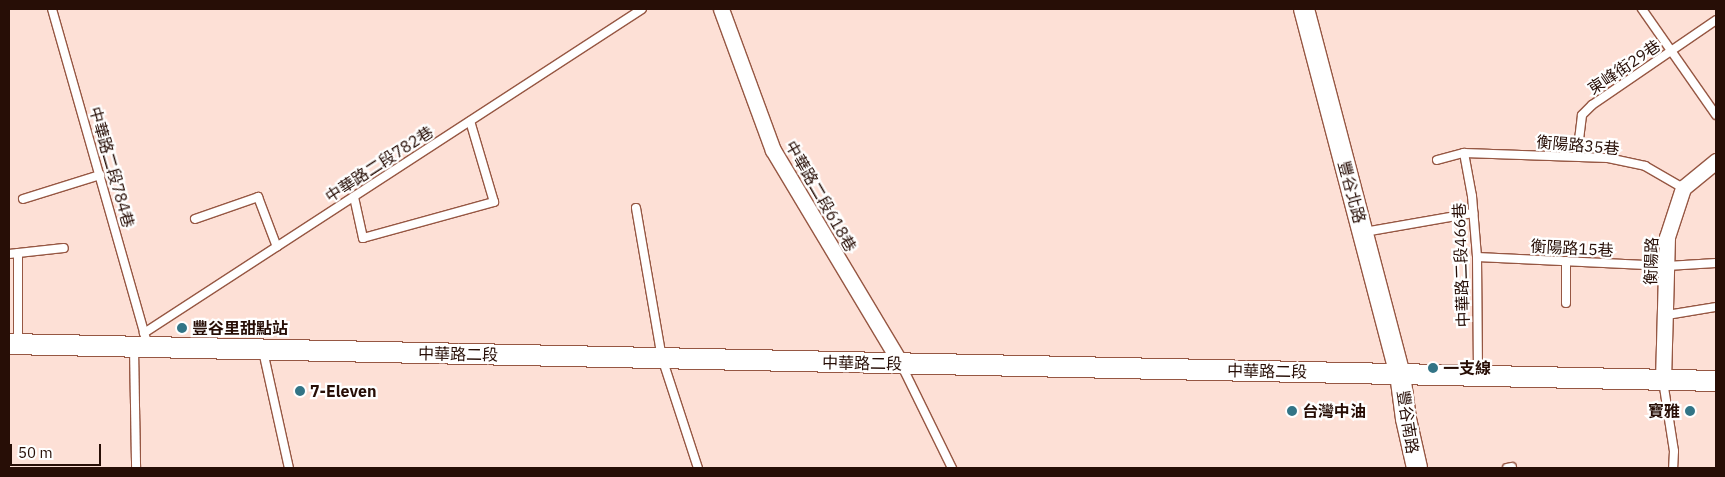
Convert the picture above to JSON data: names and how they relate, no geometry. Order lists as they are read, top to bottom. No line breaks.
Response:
{"streets":{"street":["豐谷北路","中華路二段618巷","衡陽路","中華路二段","豐谷南路"],"lane":["東峰街29巷","衡陽路35巷","中華路二段782巷","中華路二段784巷","衡陽路15巷","中華路二段466巷"]},"crossings":[["東峰街29巷","衡陽路35巷"],["衡陽路35巷","衡陽路"],["衡陽路35巷","中華路二段466巷"],["中華路二段782巷","中華路二段784巷"],["中華路二段782巷","中華路二段"],["中華路二段784巷","中華路二段"],["豐谷北路","中華路二段"],["豐谷北路","豐谷南路"],["中華路二段618巷","中華路二段"],["衡陽路15巷","衡陽路"],["衡陽路15巷","中華路二段466巷"],["衡陽路","中華路二段"],["中華路二段466巷","中華路二段"],["中華路二段","豐谷南路"]],"places":["豐谷里甜點站","一支線","7-Eleven","台灣中油","寶雅"],"scale_bar":"50 m"}
